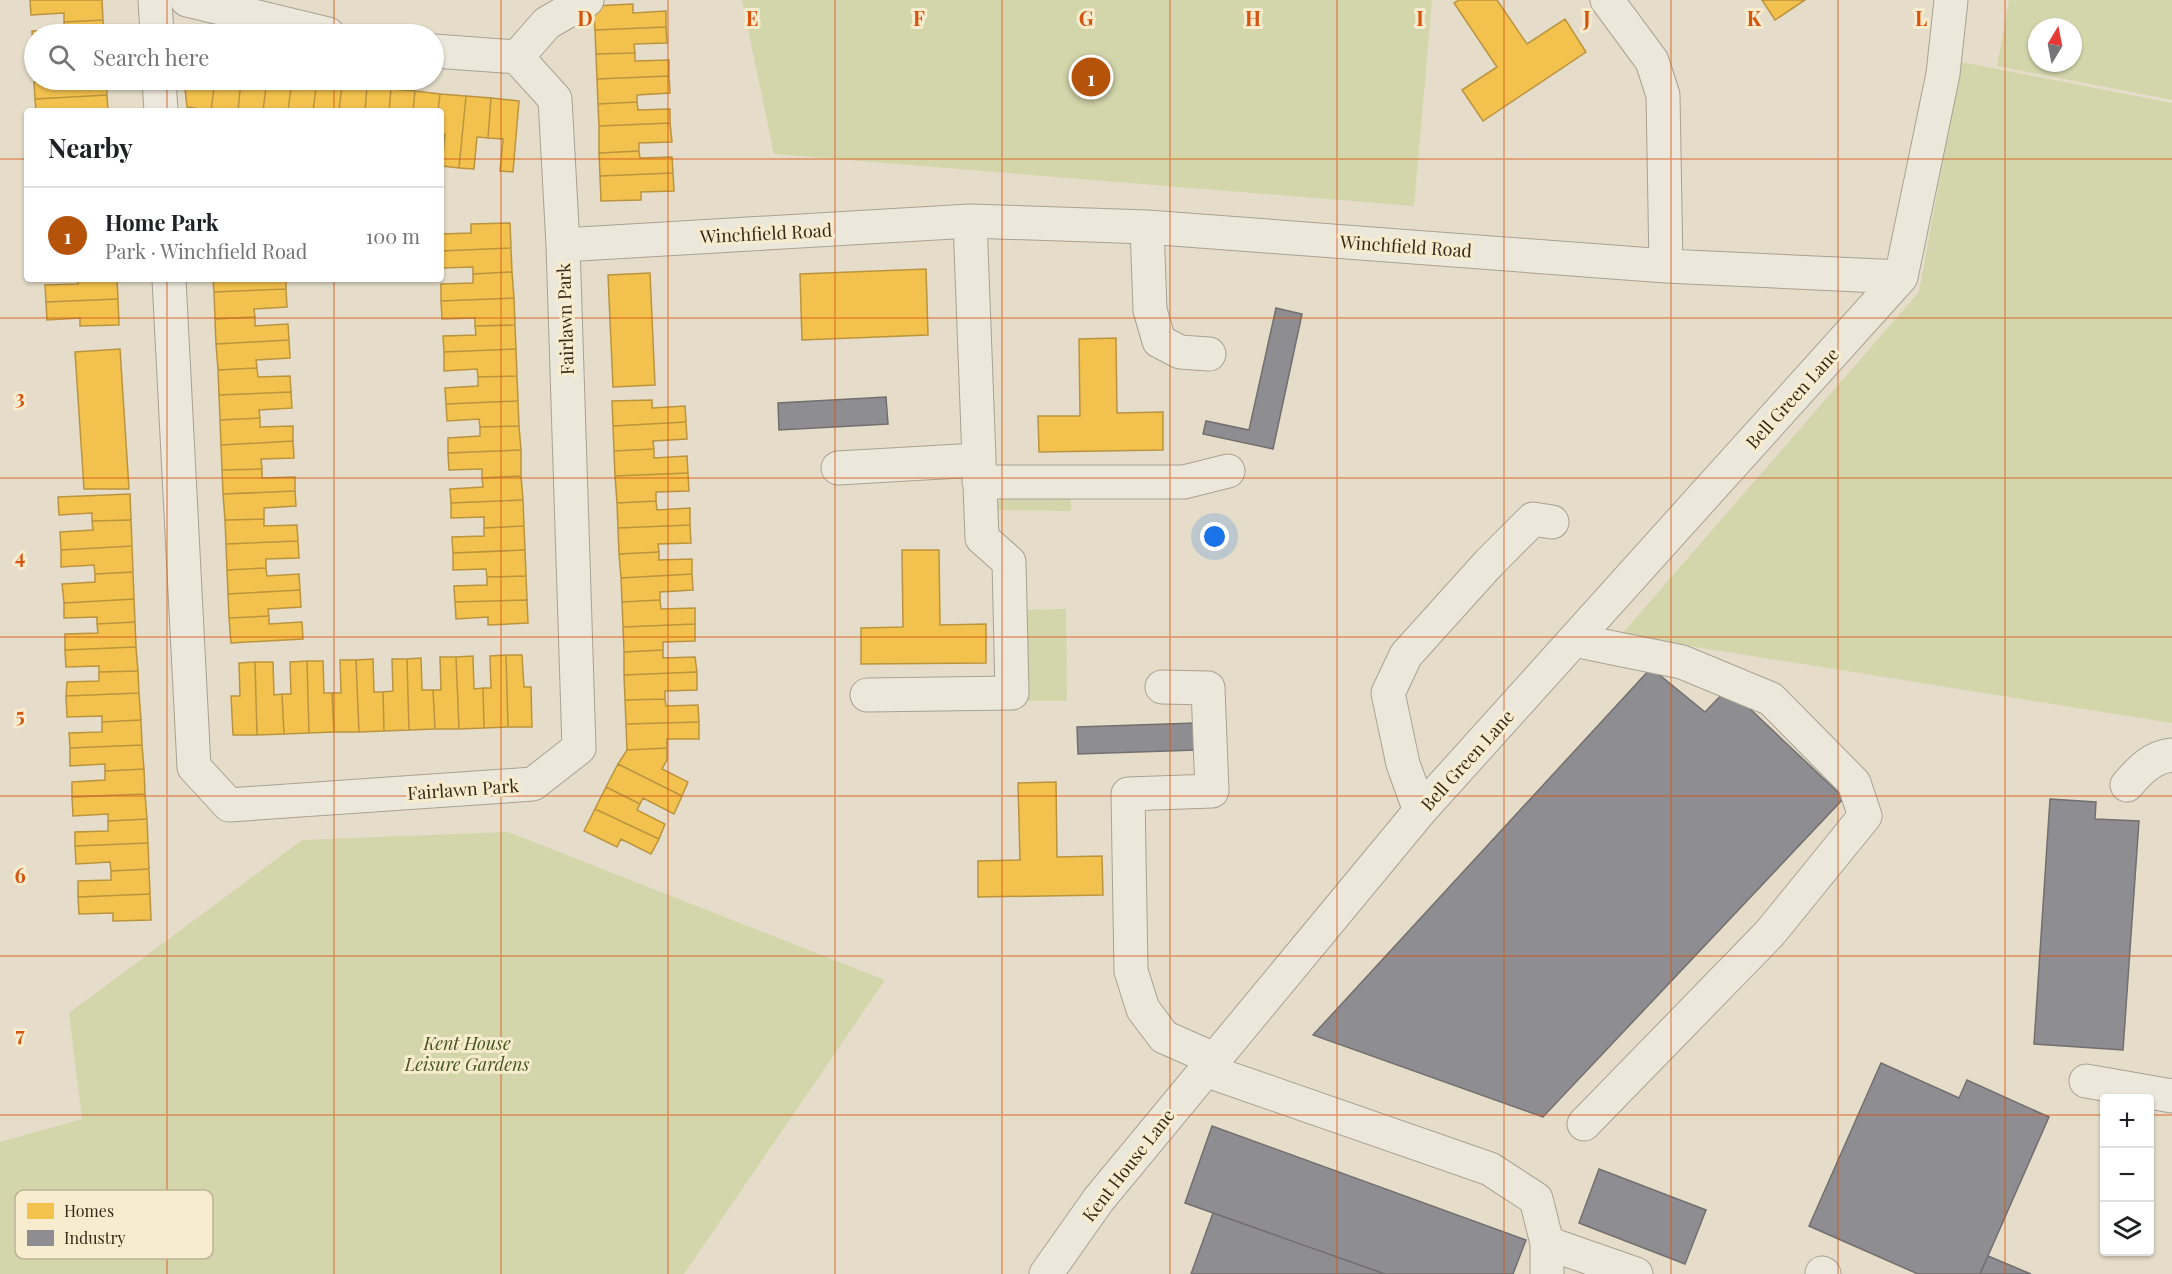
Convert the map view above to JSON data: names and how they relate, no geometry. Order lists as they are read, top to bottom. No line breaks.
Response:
{"streets":{"street":["Winchfield Road","Fairlawn Park","Bell Green Lane","Kent House Lane"]},"crossings":[["Winchfield Road","Fairlawn Park"],["Winchfield Road","Bell Green Lane"],["Bell Green Lane","Kent House Lane"]],"parks":["Kent House Leisure Gardens"],"legend":["Homes","Industry"],"north":"top","page":{"search":"Search here","pins":"1","heading":"Nearby","list":[{"mark":"1","name":"Home Park","note":"Park · Winchfield Road","value":"100 m"}],"map_buttons":["+","−"]},"grid":{"columns":["D","E","F","G","H","I","J","K","L"],"rows":["3","4","5","6","7"]}}
